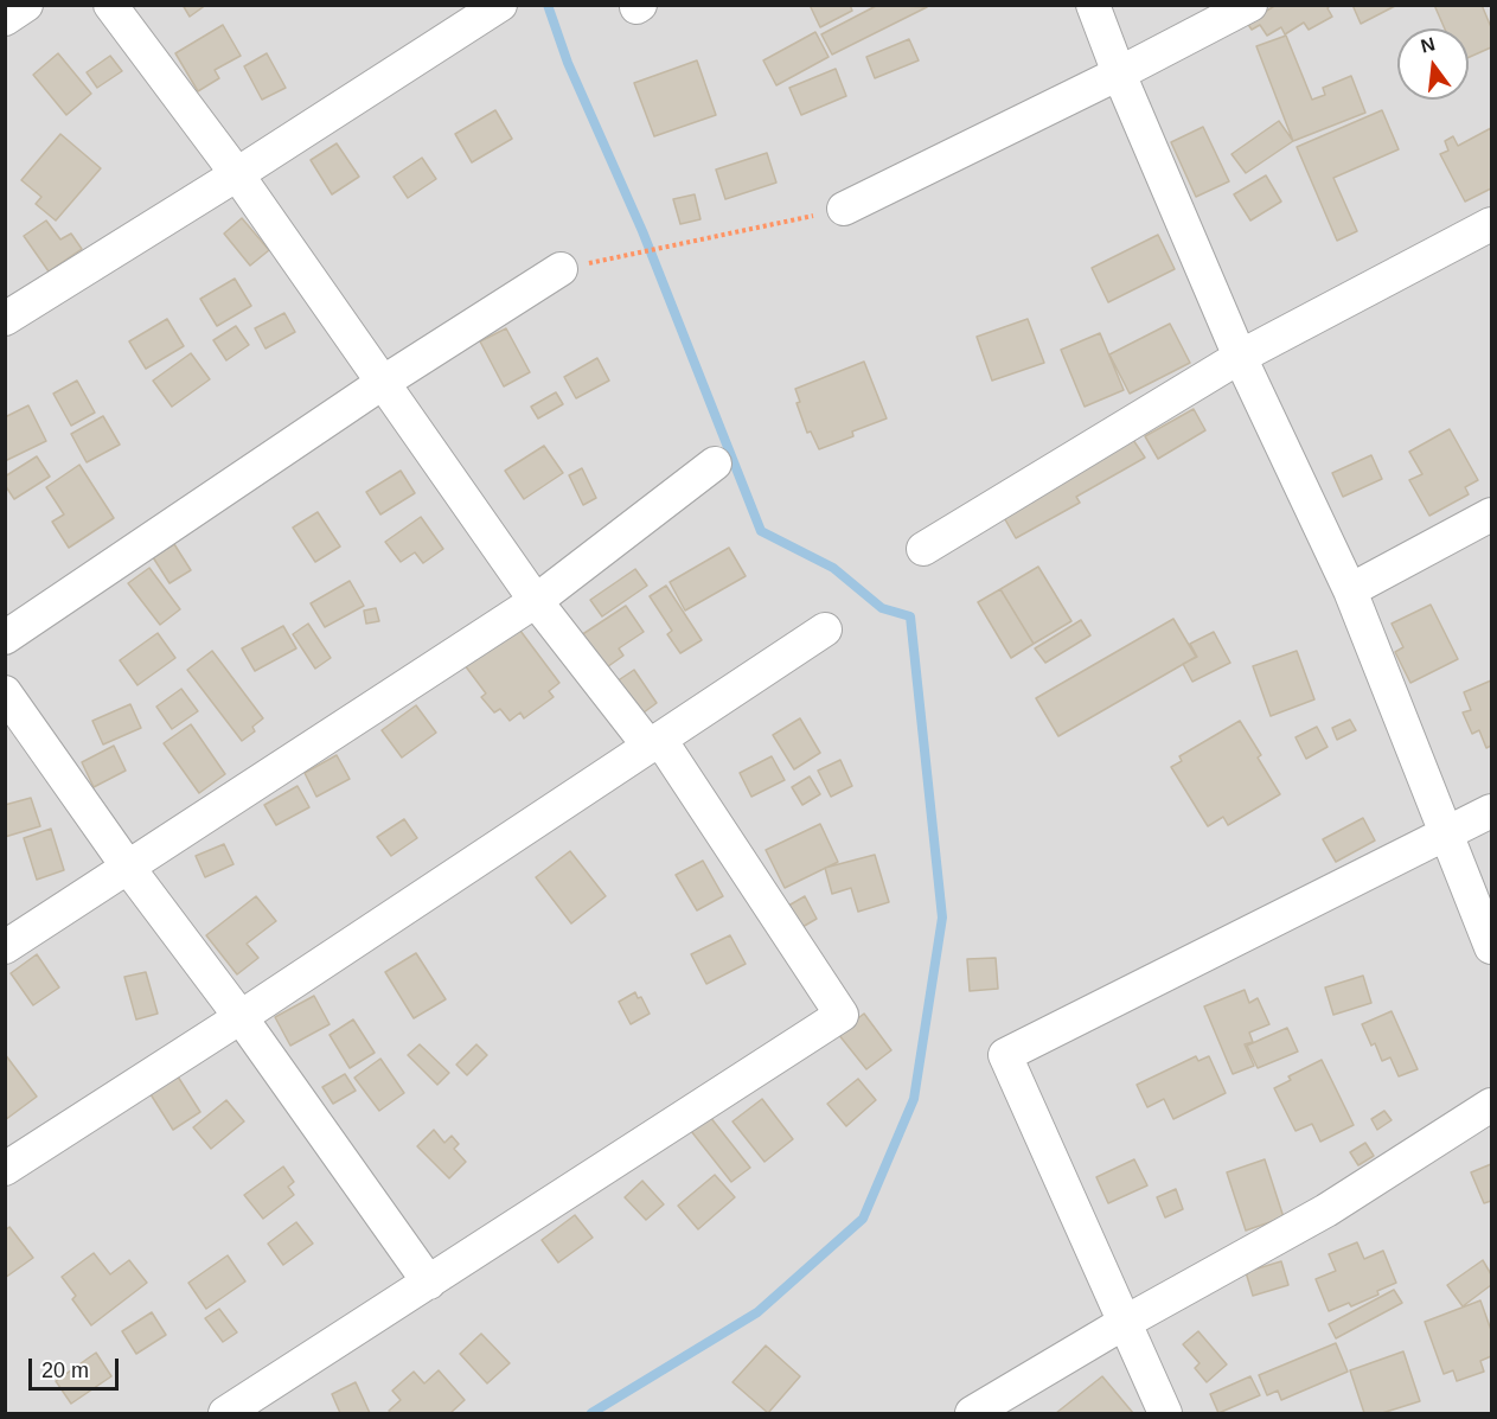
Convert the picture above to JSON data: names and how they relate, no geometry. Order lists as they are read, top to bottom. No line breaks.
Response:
{"scale_bar":"20 m","north":"top"}
